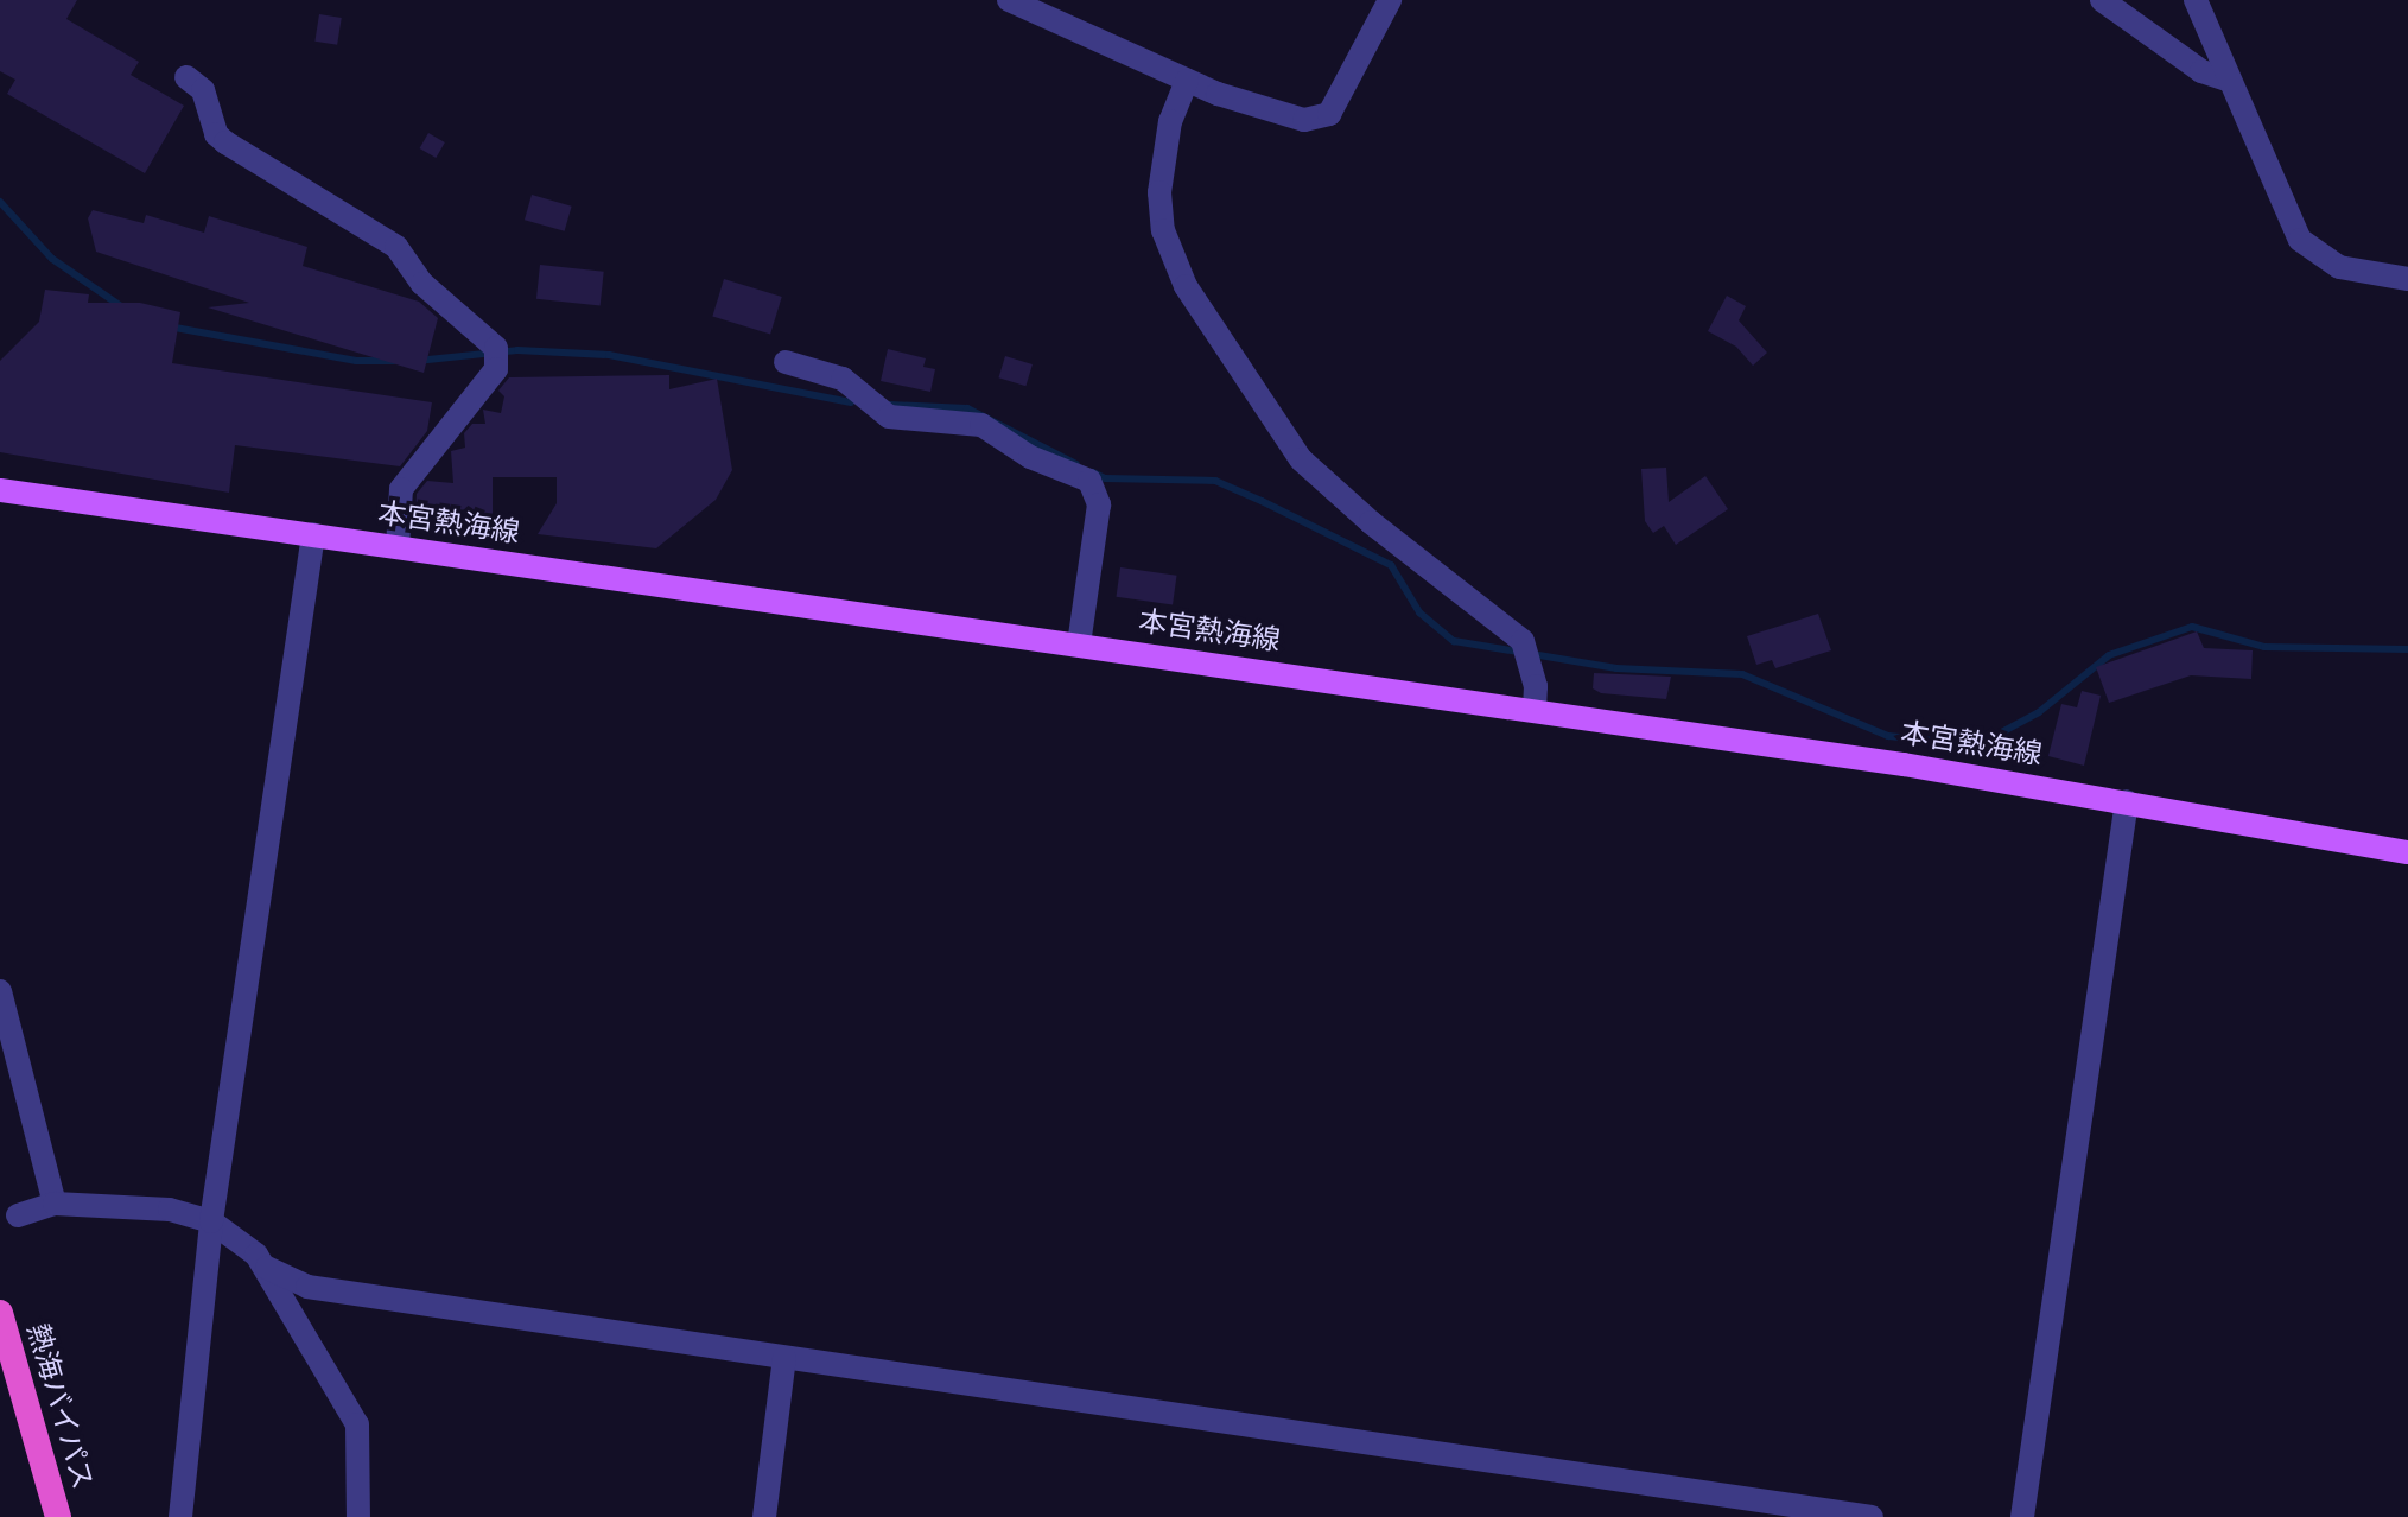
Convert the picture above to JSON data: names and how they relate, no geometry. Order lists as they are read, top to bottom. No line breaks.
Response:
{"streets":{"highway":["熱海バイパス"],"main road":["本宮熱海線"]}}
